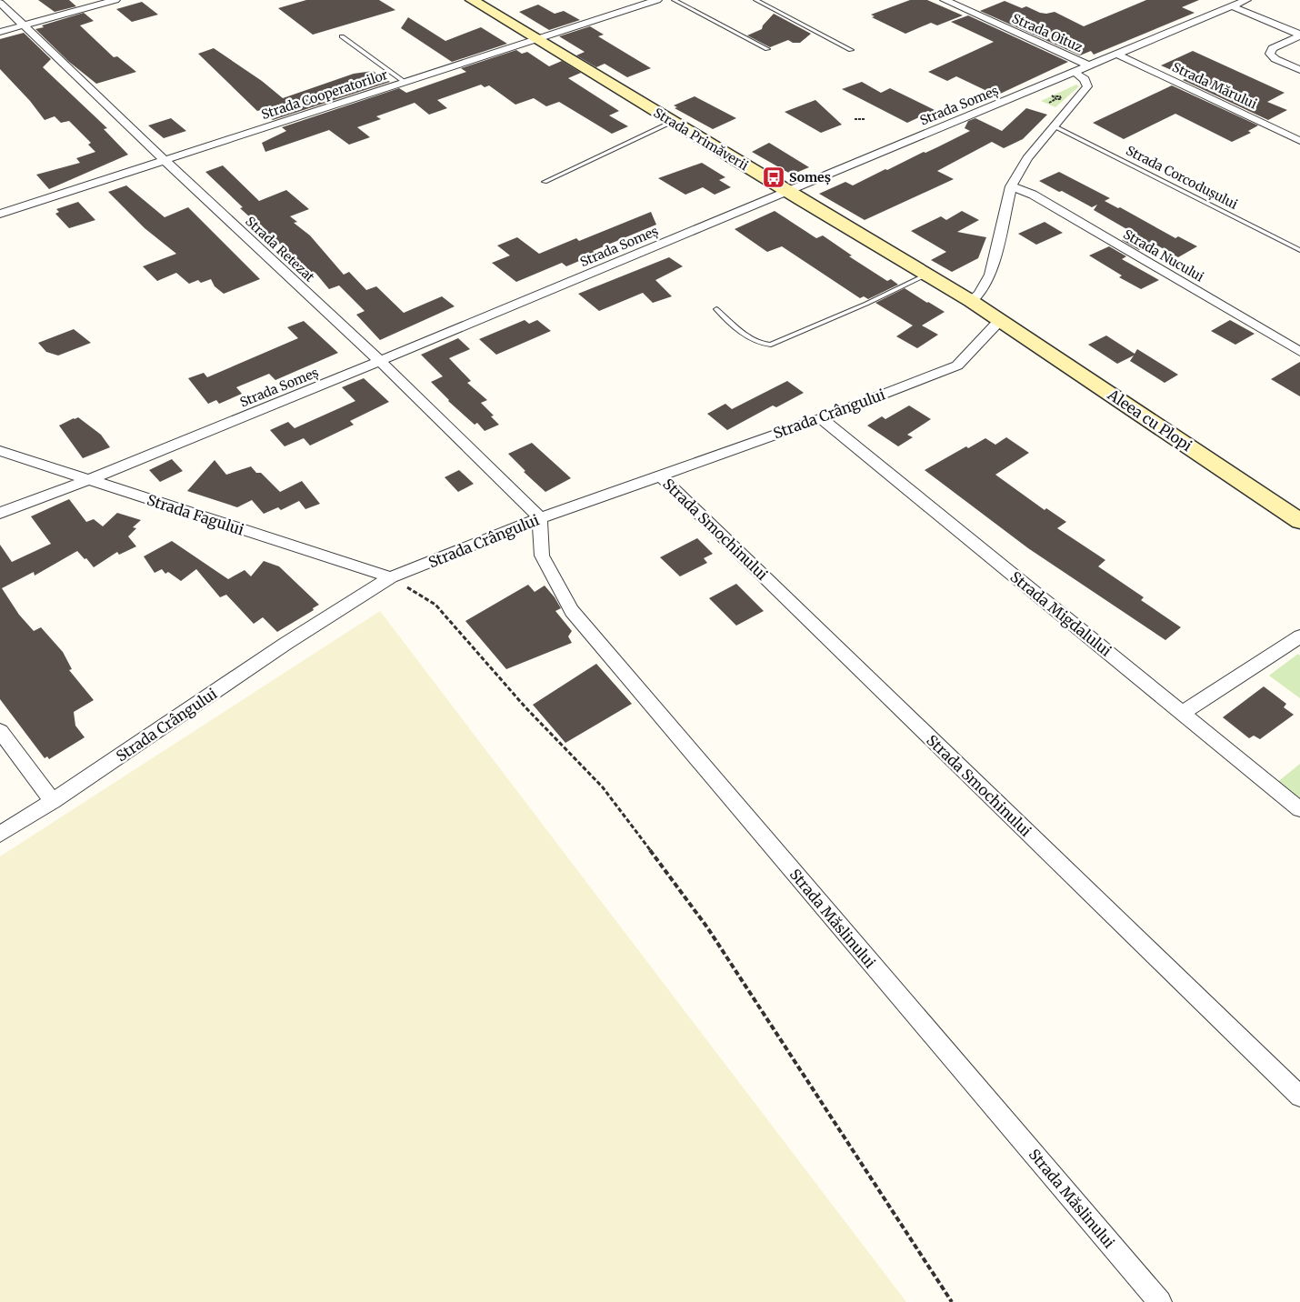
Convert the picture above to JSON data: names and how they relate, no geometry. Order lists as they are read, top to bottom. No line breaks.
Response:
{"streets":{"street":["Strada Oituz","Strada Mărului","Strada Cooperatorilor","Strada Someș","Strada Primăverii","Strada Retezat","Strada Nucului","Strada Crângului","Aleea cu Plopi","Strada Fagului","Strada Smochinului","Strada Migdalului","Strada Măslinului"],"lane":["Strada Corcodușului"]},"crossings":[["Strada Oituz","Strada Someș"],["Strada Mărului","Strada Someș"],["Strada Cooperatorilor","Strada Primăverii"],["Strada Cooperatorilor","Strada Retezat"],["Strada Someș","Strada Primăverii"],["Strada Someș","Strada Retezat"],["Strada Someș","Strada Fagului"],["Strada Primăverii","Strada Crângului"],["Strada Primăverii","Aleea cu Plopi"],["Strada Retezat","Strada Crângului"],["Strada Retezat","Strada Măslinului"],["Strada Crângului","Aleea cu Plopi"],["Strada Crângului","Strada Fagului"],["Strada Crângului","Strada Smochinului"],["Strada Crângului","Strada Migdalului"],["Strada Crângului","Strada Măslinului"]],"places":{"bus stop":["Someș"]}}
